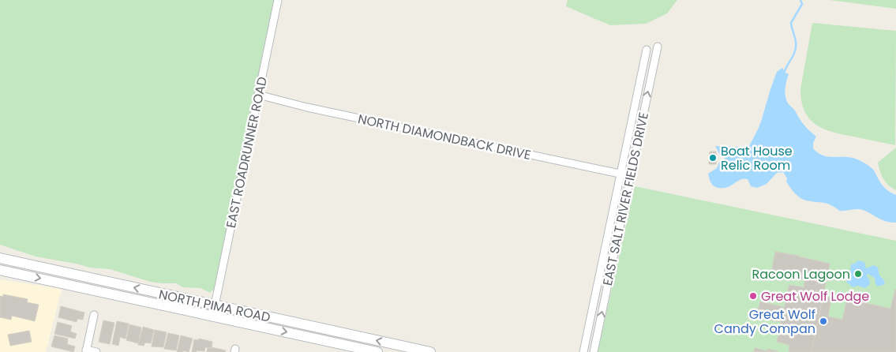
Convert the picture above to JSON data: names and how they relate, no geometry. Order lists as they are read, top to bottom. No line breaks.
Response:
{"streets":{"main road":["NORTH PIMA ROAD"],"street":["NORTH DIAMONDBACK DRIVE","EAST ROADRUNNER ROAD","EAST SALT RIVER FIELDS DRIVE"]},"crossings":[["NORTH DIAMONDBACK DRIVE","EAST ROADRUNNER ROAD"],["NORTH DIAMONDBACK DRIVE","EAST SALT RIVER FIELDS DRIVE"],["EAST ROADRUNNER ROAD","NORTH PIMA ROAD"]],"places":["Boat House Relic Room","Racoon Lagoon","Great Wolf Lodge","Great Wolf Candy Compan"]}
